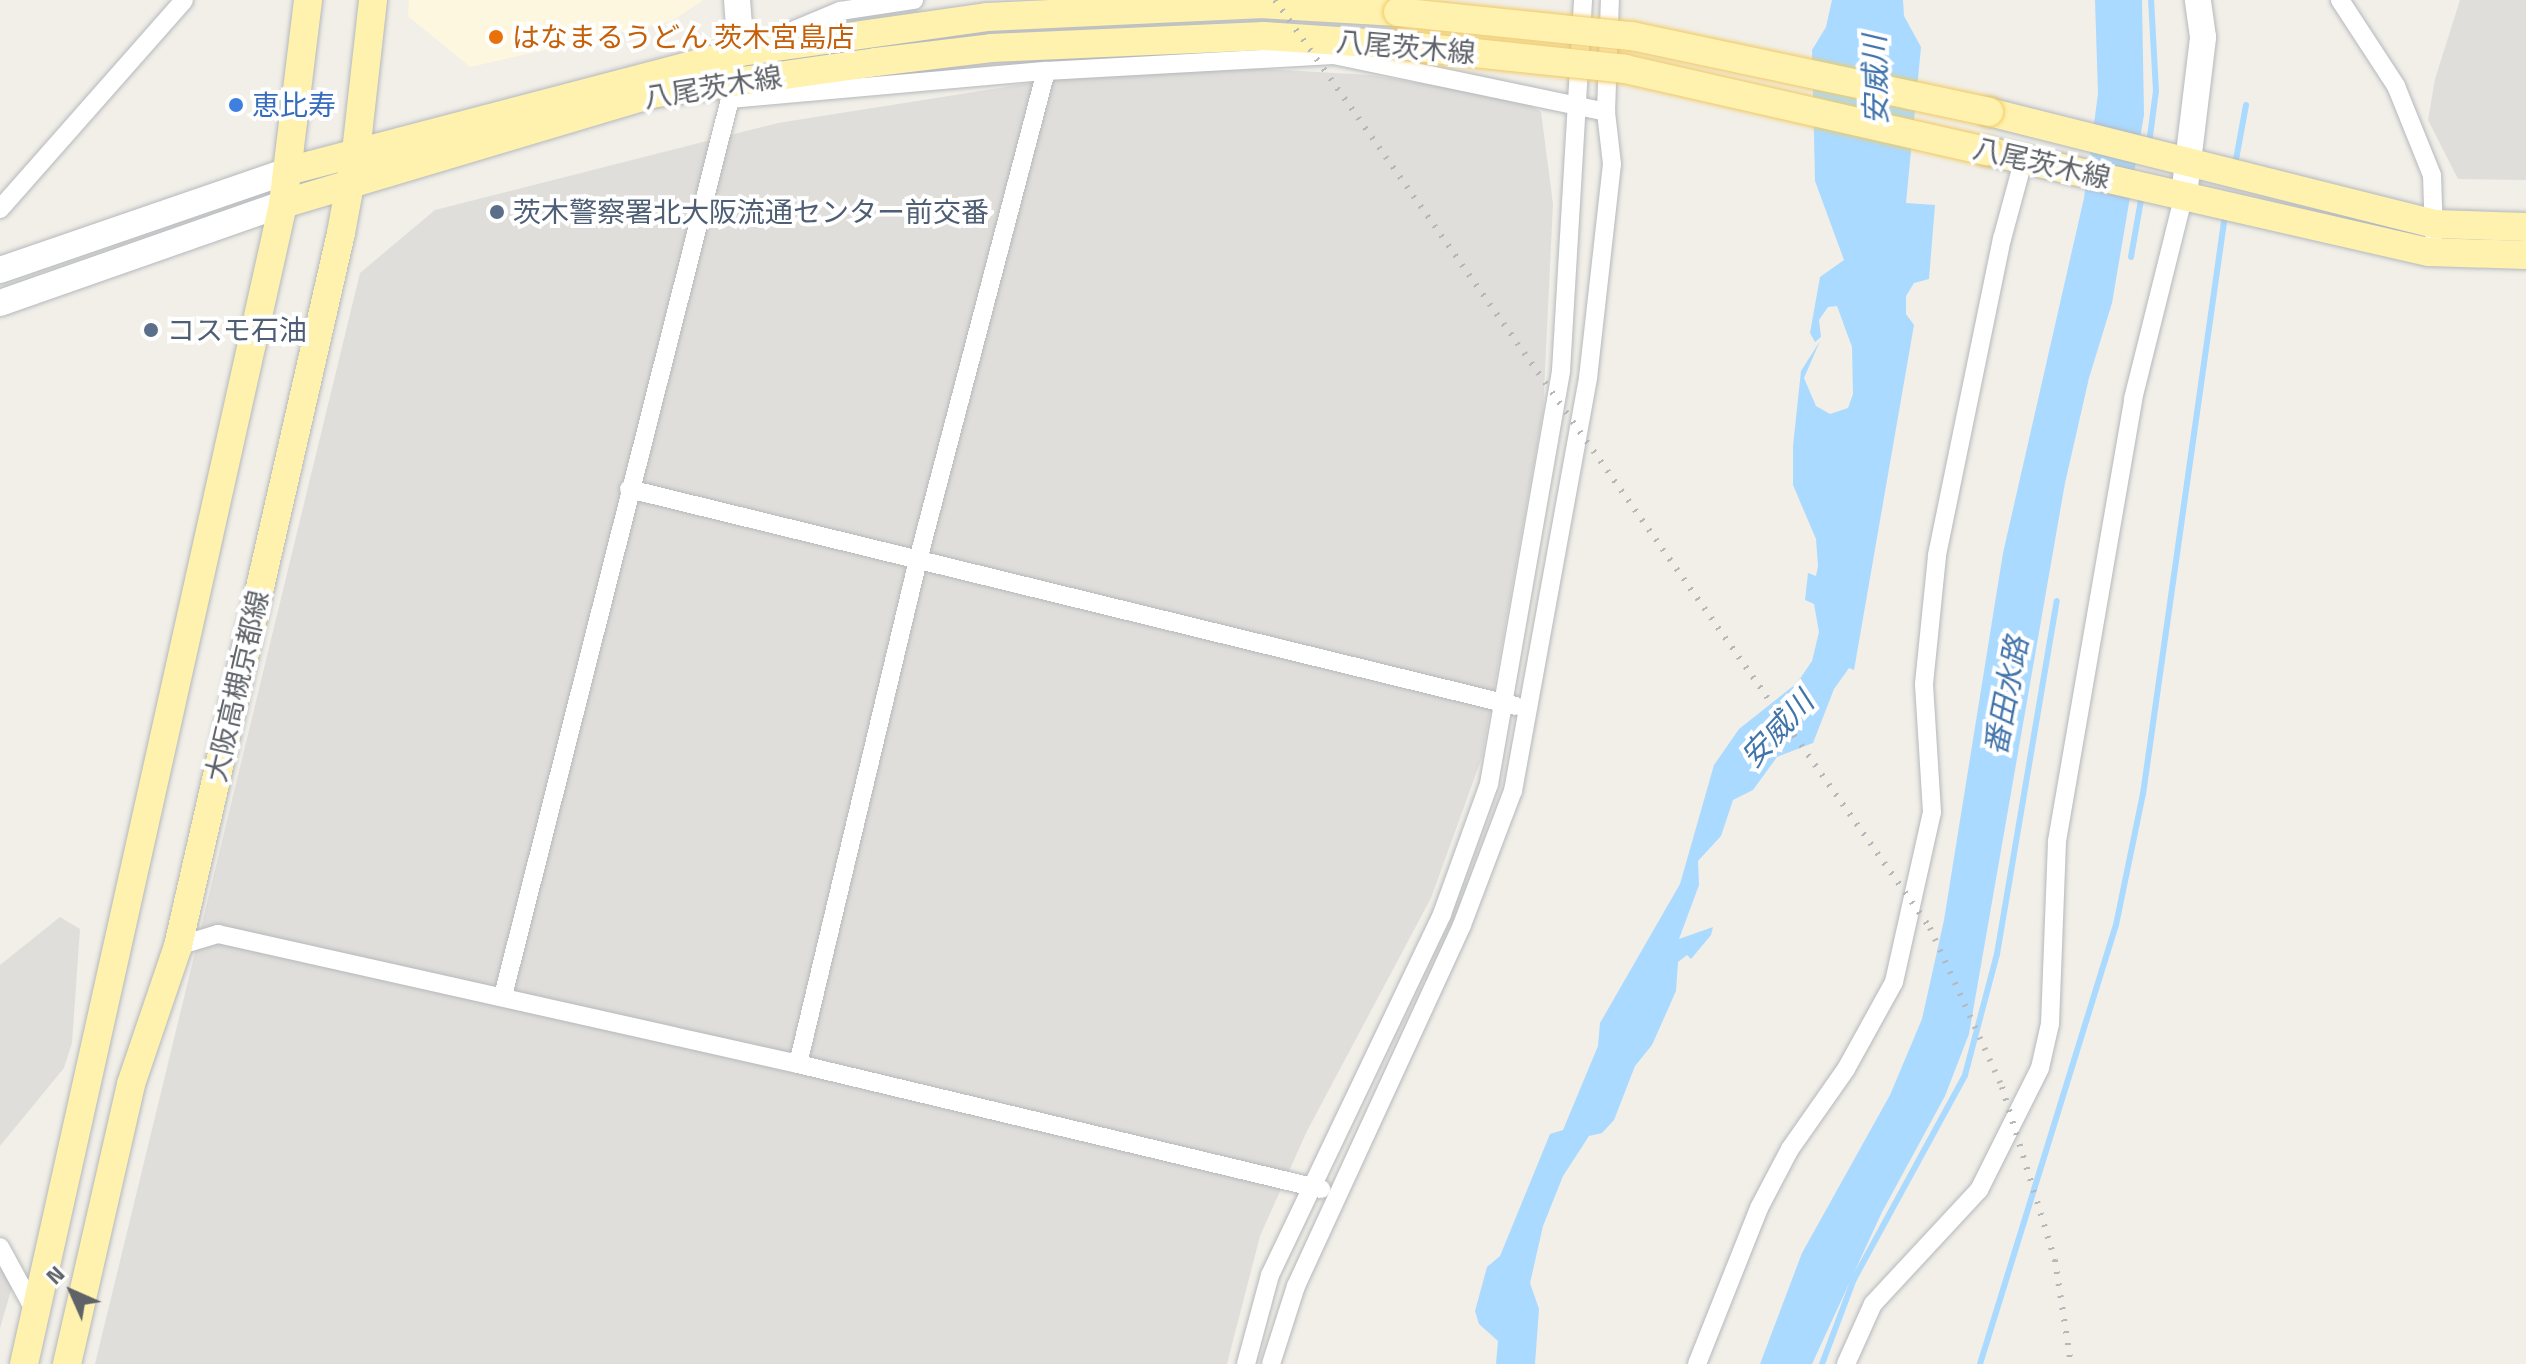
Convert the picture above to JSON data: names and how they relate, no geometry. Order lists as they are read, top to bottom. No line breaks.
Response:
{"streets":{"main road":["八尾茨木線","大阪高槻京都線"]},"crossings":[["八尾茨木線","大阪高槻京都線"]],"water":["安威川","番田水路"],"places":["はなまるうどん 茨木宮島店","恵比寿","茨木警察署北大阪流通センター前交番","コスモ石油"],"north":"top left"}
